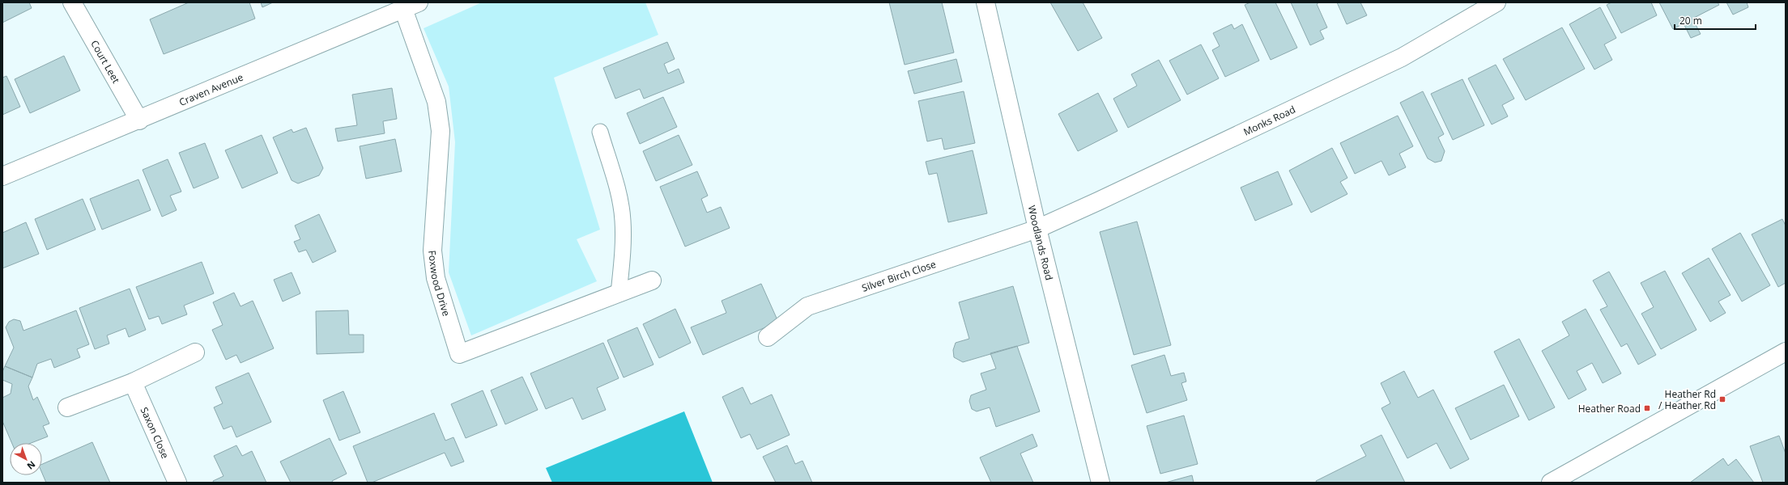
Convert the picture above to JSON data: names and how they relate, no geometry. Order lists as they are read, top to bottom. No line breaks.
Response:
{"streets":{"street":["Court Leet","Craven Avenue","Monks Road","Woodlands Road","Silver Birch Close","Foxwood Drive","Saxon Close"]},"crossings":[["Court Leet","Craven Avenue"],["Craven Avenue","Foxwood Drive"],["Monks Road","Woodlands Road"],["Monks Road","Silver Birch Close"],["Woodlands Road","Silver Birch Close"]],"places":{"transit":["Heather Rd / Heather Rd","Heather Road"]},"scale_bar":"20 m","north":"bottom right"}
